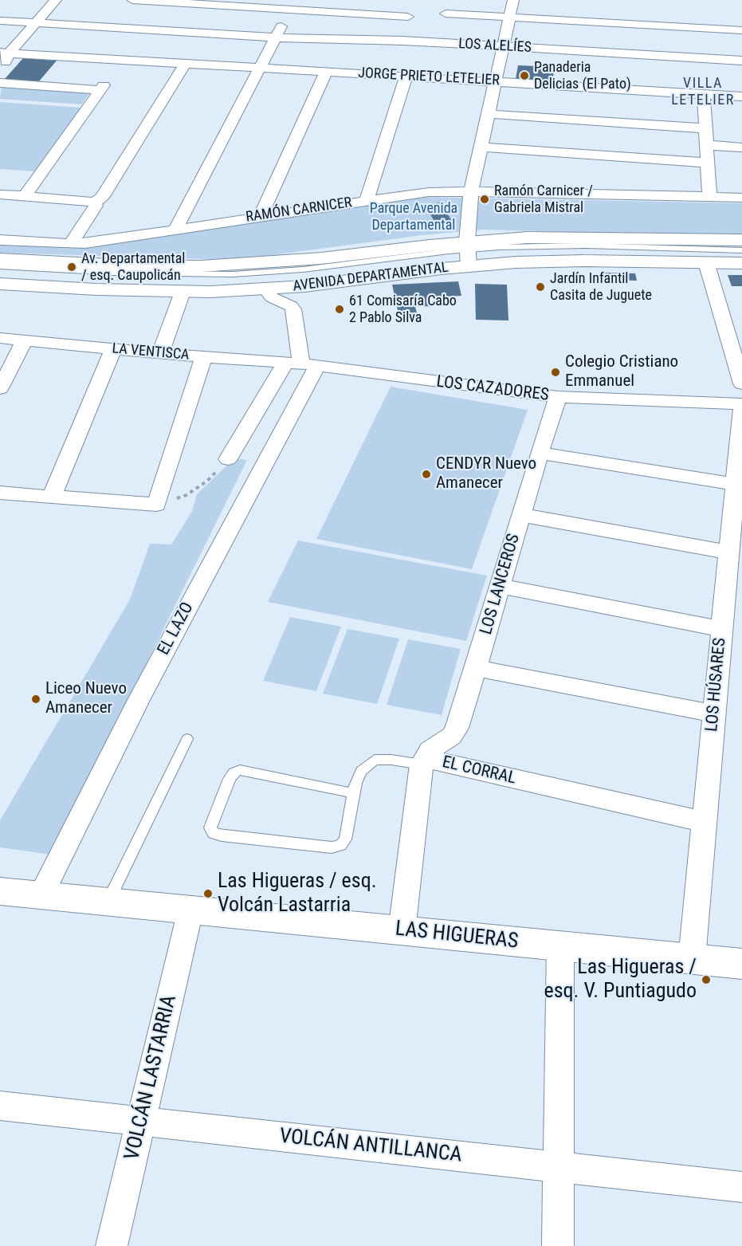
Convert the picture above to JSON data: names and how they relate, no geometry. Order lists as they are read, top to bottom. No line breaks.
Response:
{"streets":{"main road":["AVENIDA DEPARTAMENTAL","LAS HIGUERAS"],"street":["LOS ALELÍES","JORGE PRIETO LETELIER","RAMÓN CARNICER","LA VENTISCA","LOS CAZADORES","LOS LANCEROS","EL LAZO","LOS HÚSARES","EL CORRAL","VOLCÁN LASTARRIA","VOLCÁN ANTILLANCA"]},"crossings":[["LA VENTISCA","LOS CAZADORES"],["LA VENTISCA","EL LAZO"],["LOS CAZADORES","LOS LANCEROS"],["LOS CAZADORES","EL LAZO"],["LOS LANCEROS","EL CORRAL"],["EL LAZO","LAS HIGUERAS"],["LOS HÚSARES","EL CORRAL"],["LOS HÚSARES","LAS HIGUERAS"],["EL CORRAL","LAS HIGUERAS"],["LAS HIGUERAS","VOLCÁN LASTARRIA"],["VOLCÁN LASTARRIA","VOLCÁN ANTILLANCA"]],"districts":["VILLA LETELIER"],"parks":["Parque Avenida Departamental"],"places":["Panaderia Delicias (El Pato)","Ramón Carnicer / Gabriela Mistral","Av. Departamental / esq. Caupolicán","Jardín Infantil Casita de Juguete","61 Comisaría Cabo 2 Pablo Silva","Colegio Cristiano Emmanuel","CENDYR Nuevo Amanecer","Liceo Nuevo Amanecer","Las Higueras / esq. Volcán Lastarria","Las Higueras / esq. V. Puntiagudo"]}
